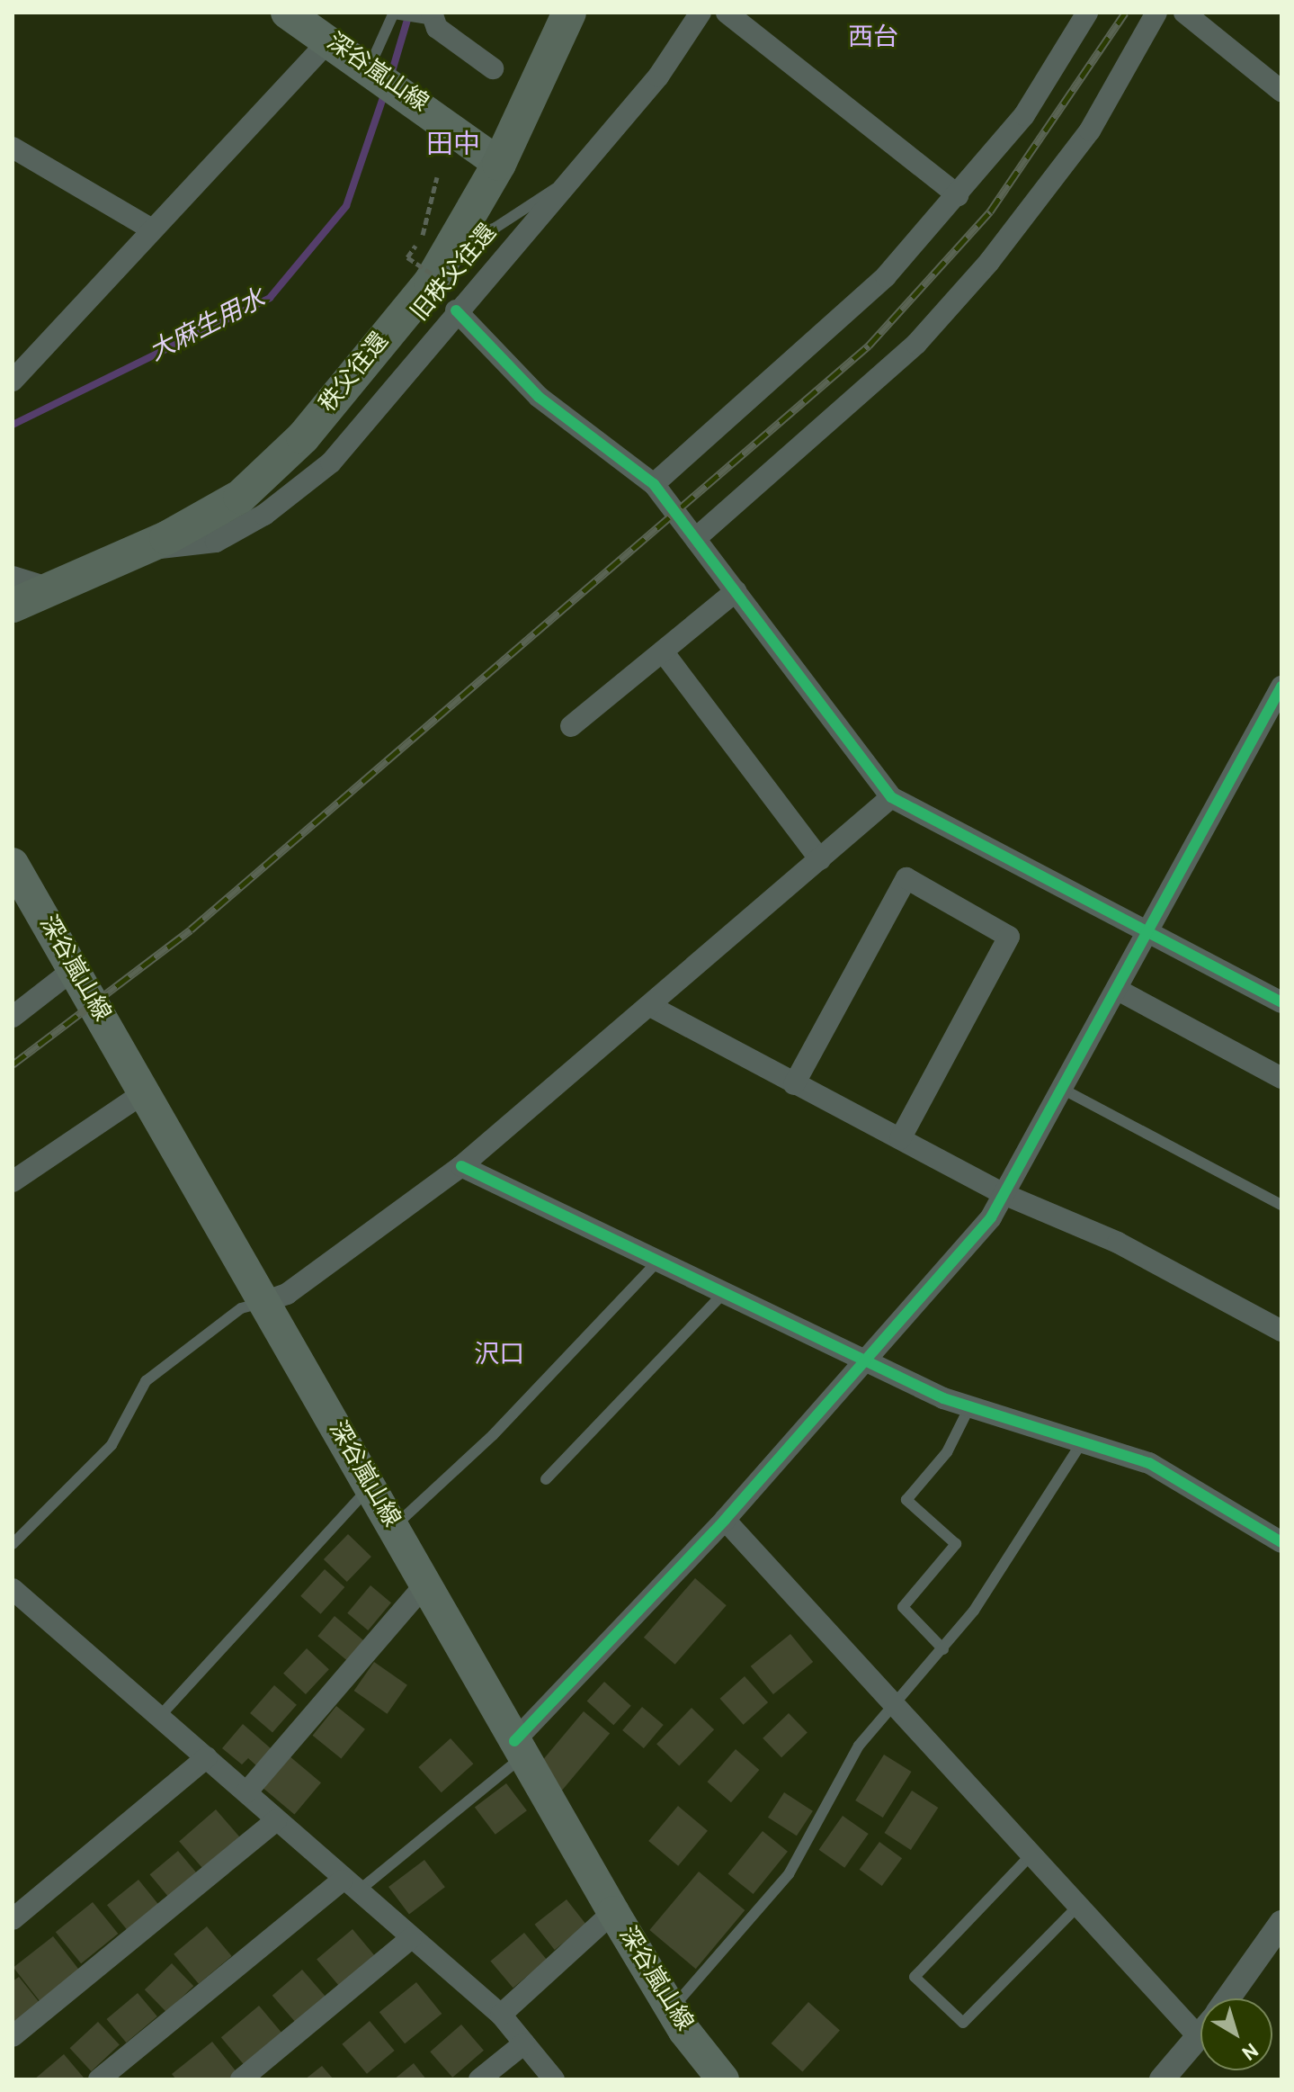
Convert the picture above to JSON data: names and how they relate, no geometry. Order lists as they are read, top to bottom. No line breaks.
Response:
{"streets":{"highway":["秩父往還"],"main road":["深谷嵐山線"],"street":["旧秩父往還"]},"crossings":[["深谷嵐山線","秩父往還"],["旧秩父往還","秩父往還"]],"districts":["西台","田中","沢口"],"water":["大麻生用水"],"north":"bottom right"}
